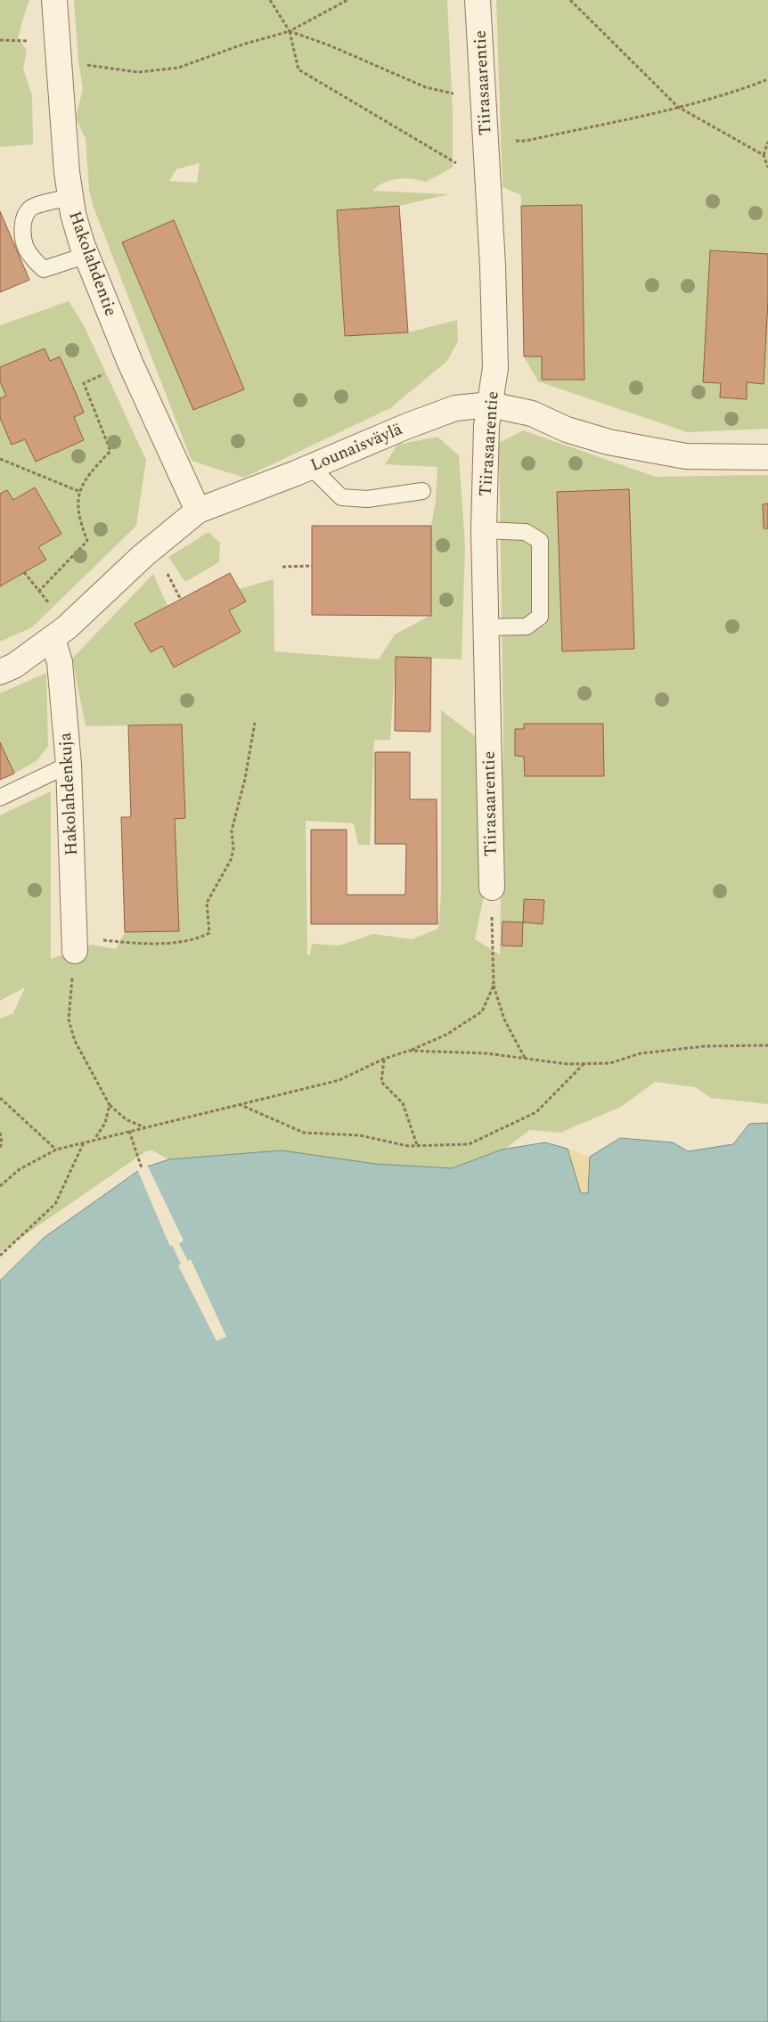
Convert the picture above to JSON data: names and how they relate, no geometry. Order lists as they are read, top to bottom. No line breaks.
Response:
{"streets":{"street":["Tiirasaarentie","Hakolahdentie","Lounaisväylä","Hakolahdenkuja"]},"crossings":[["Tiirasaarentie","Lounaisväylä"],["Hakolahdentie","Lounaisväylä"],["Lounaisväylä","Hakolahdenkuja"]]}
